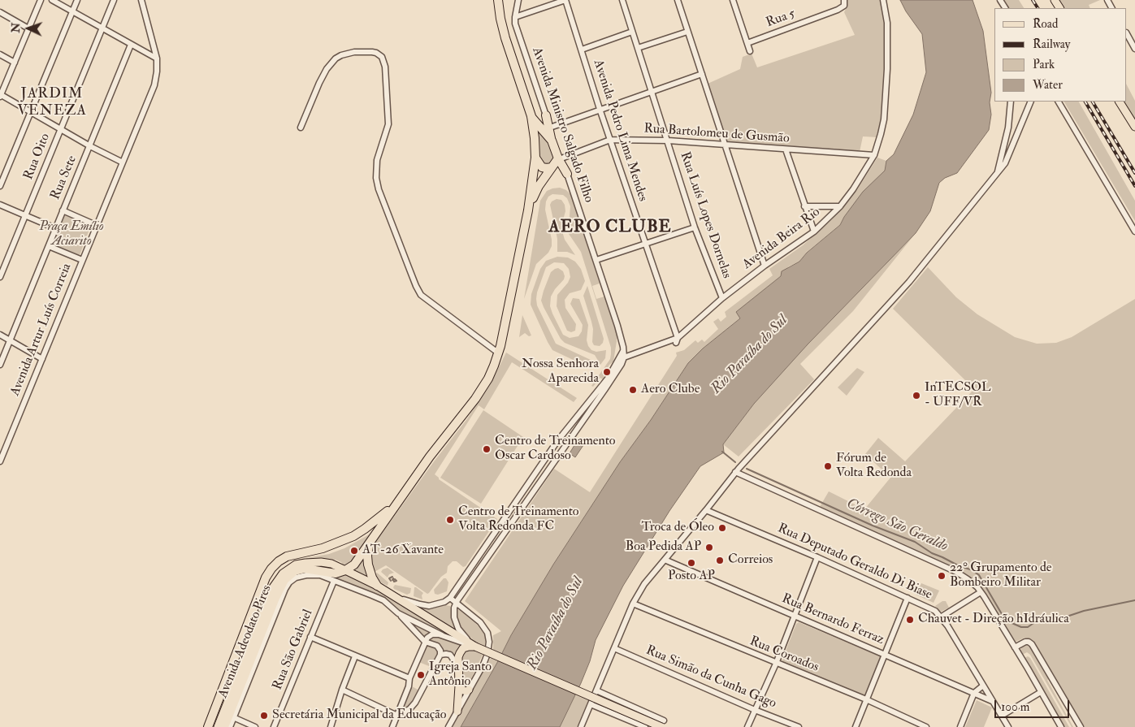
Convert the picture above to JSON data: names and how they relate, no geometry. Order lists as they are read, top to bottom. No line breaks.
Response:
{"streets":{"highway":["Avenida Adeodato Pires"],"street":["Rua 5","Avenida Ministro Salgado Filho","Avenida Pedro Lima Mendes","Rua Bartolomeu de Gusmão","Rua Oito","Rua Sete","Rua Luís Lopes Dornelas","Avenida Beira Rio","Avenida Artur Luís Correia","Rua Deputado Geraldo Di Biase","Rua Bernardo Ferraz","Rua São Gabriel","Rua Coroados","Rua Simão da Cunha Gago"]},"crossings":[["Avenida Ministro Salgado Filho","Rua Bartolomeu de Gusmão"],["Avenida Ministro Salgado Filho","Avenida Beira Rio"],["Avenida Pedro Lima Mendes","Rua Bartolomeu de Gusmão"],["Avenida Pedro Lima Mendes","Avenida Beira Rio"],["Rua Bartolomeu de Gusmão","Rua Luís Lopes Dornelas"],["Rua Bartolomeu de Gusmão","Avenida Beira Rio"],["Rua Luís Lopes Dornelas","Avenida Beira Rio"],["Rua Deputado Geraldo Di Biase","Rua Bernardo Ferraz"]],"districts":["JARDIM VENEZA","AERO CLUBE"],"water":["Rio Paraíba do Sul","Córrego São Geraldo"],"parks":["Praça Emílio Aciarito"],"places":["Nossa Senhora Aparecida","Aero Clube","InTECSOL - UFF/VR","Centro de Treinamento Oscar Cardoso","Fórum de Volta Redonda","Centro de Treinamento Volta Redonda FC","Troca de Óleo","Boa Pedida AP","AT-26 Xavante","Correios","Posto AP","22° Grupamento de Bombeiro Militar","Chauvet - Direção hIdráulica","Igreja Santo Antônio","Secretária Municipal da Educação"],"legend":["Road","Railway","Park","Water"],"scale_bar":"100 m","north":"left"}
